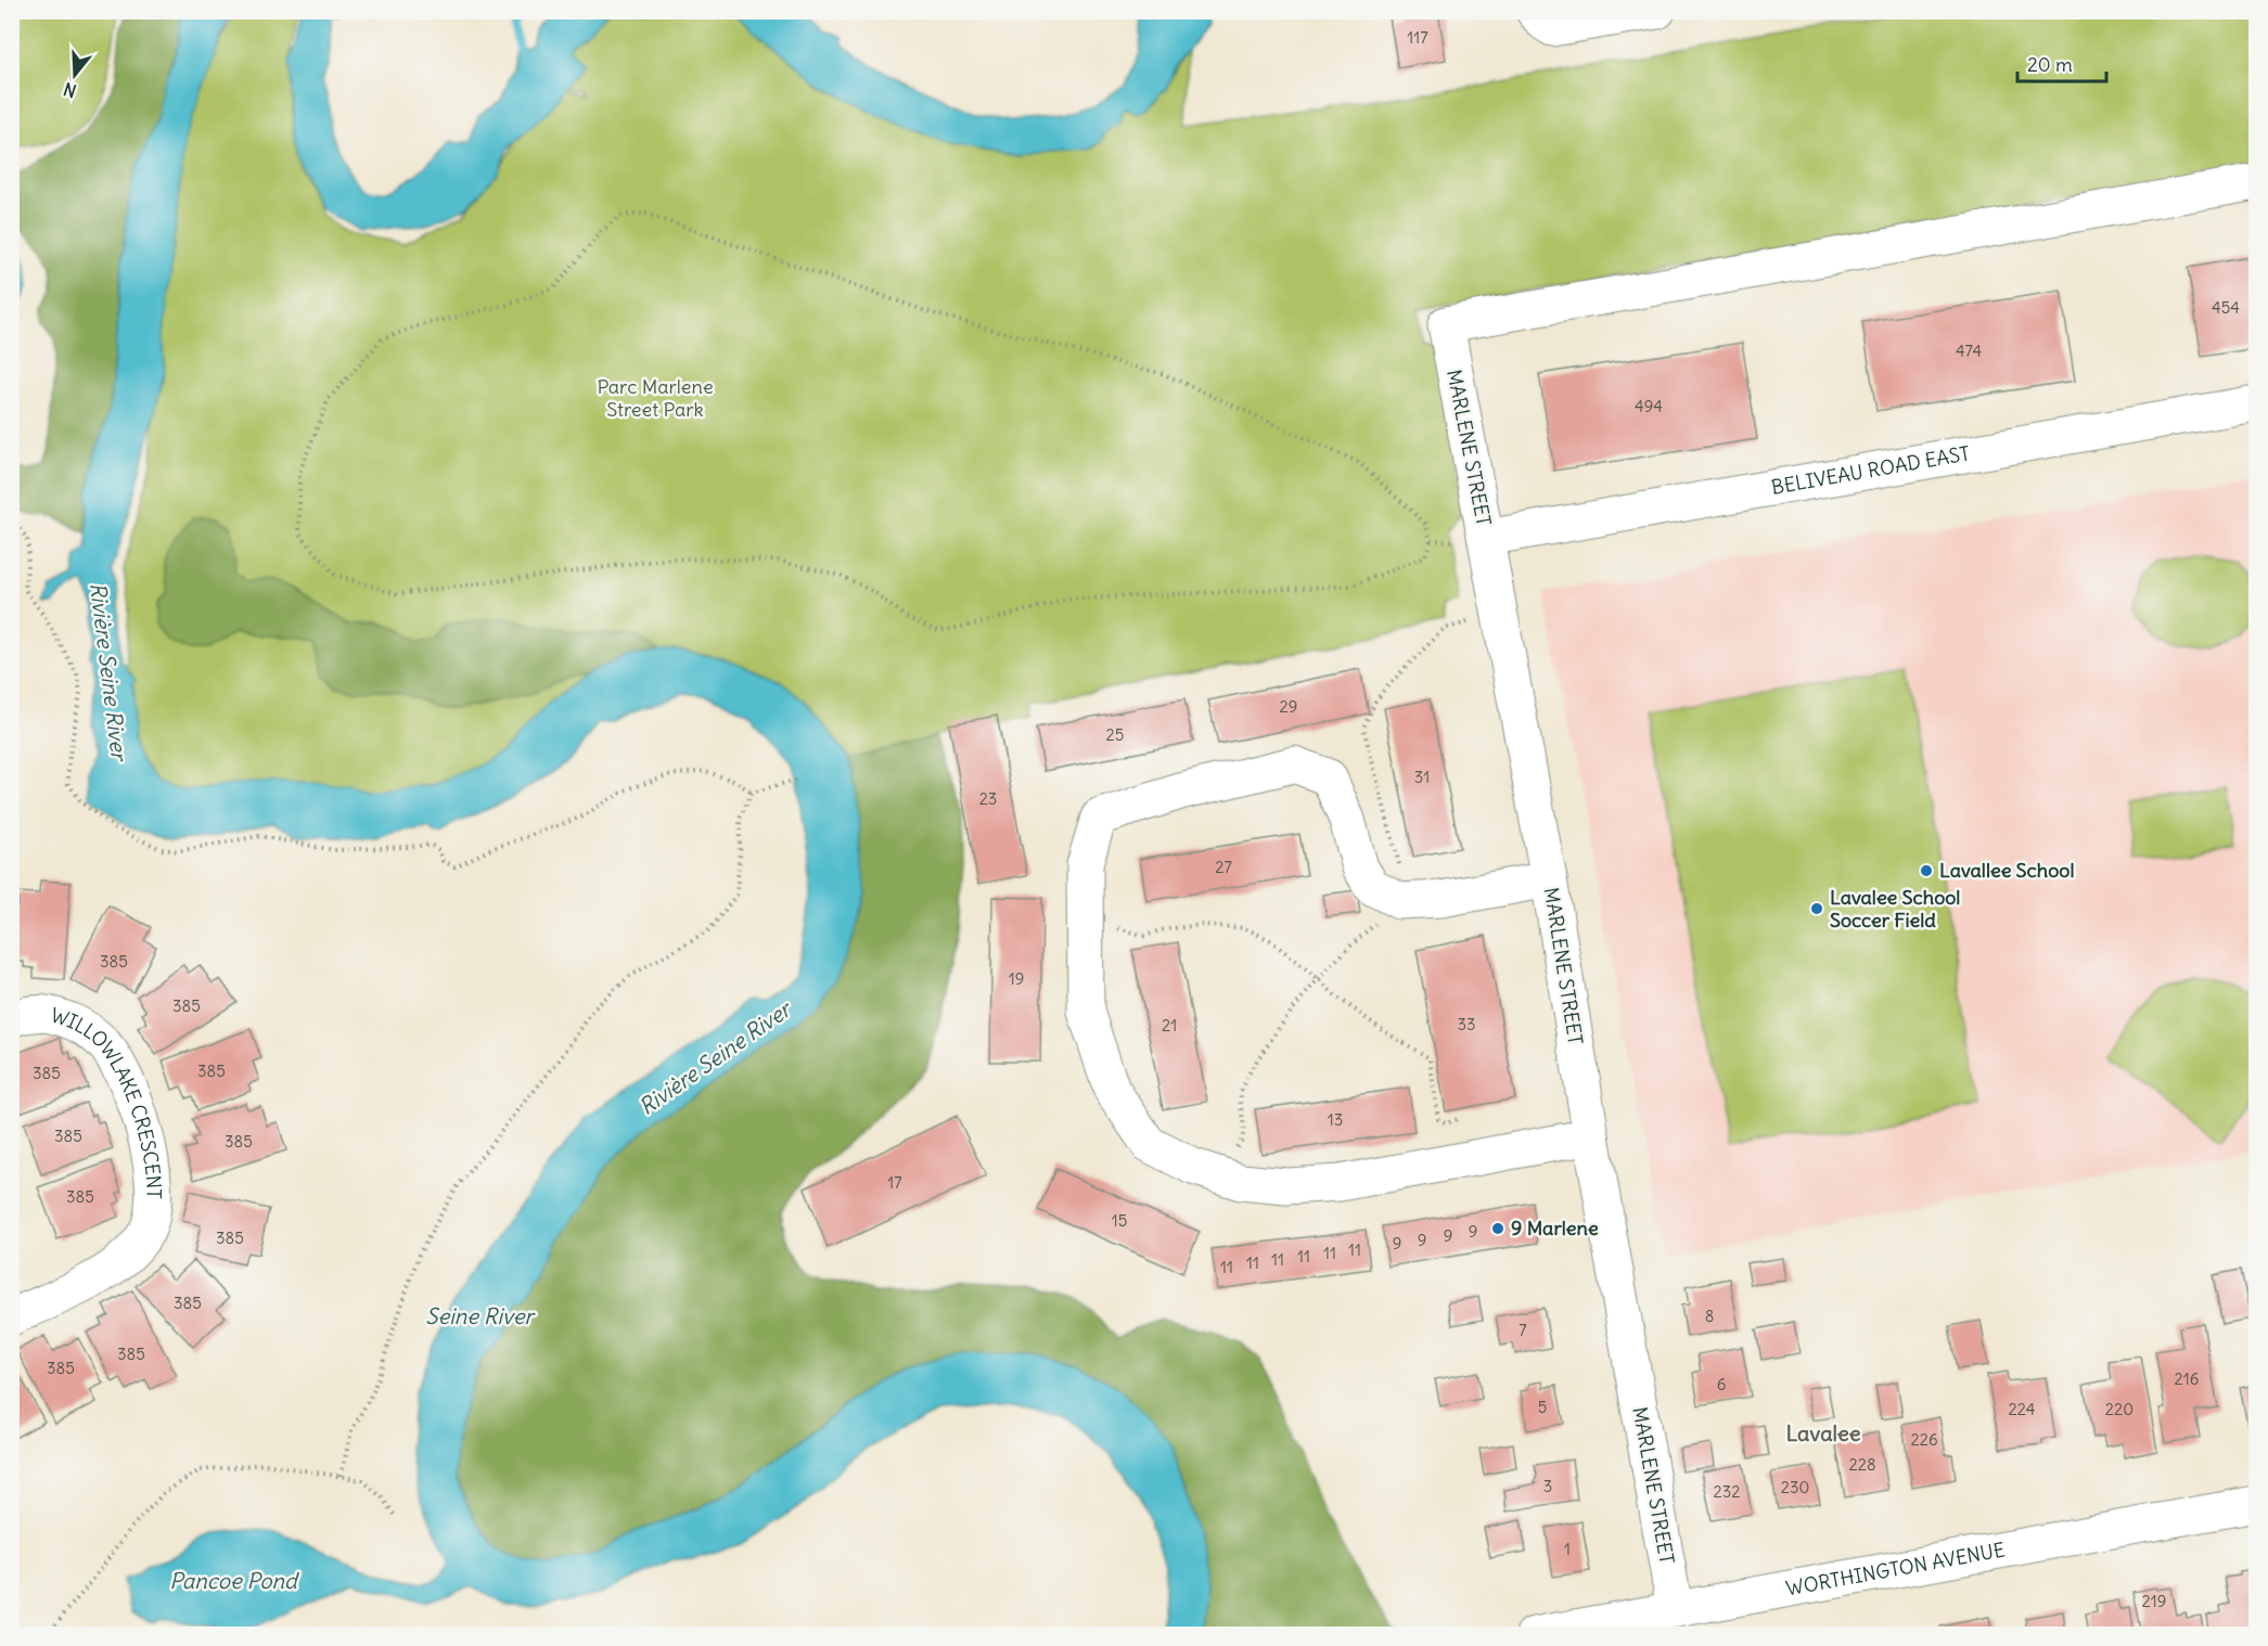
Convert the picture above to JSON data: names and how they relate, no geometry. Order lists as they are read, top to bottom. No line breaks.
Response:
{"streets":{"street":["MARLENE STREET","BELIVEAU ROAD EAST","WILLOWLAKE CRESCENT","WORTHINGTON AVENUE"]},"crossings":[["MARLENE STREET","BELIVEAU ROAD EAST"],["MARLENE STREET","WORTHINGTON AVENUE"]],"districts":["Lavalee"],"water":["Rivière Seine River","Seine River","Pancoe Pond"],"parks":["Parc Marlene Street Park"],"places":["Lavallee School","Lavalee School Soccer Field","9 Marlene"],"house_numbers":["117","454","474","494","29","25","31","23","27","385","19","385","33","21","385","385","13","385","385","17","385","15","9","9","385","9","9","11","11","11","11","11","11","385","8","7","385","385","216","6","5","224","220","226","228","3","230","232","1","219"],"scale_bar":"20 m","north":"bottom"}
